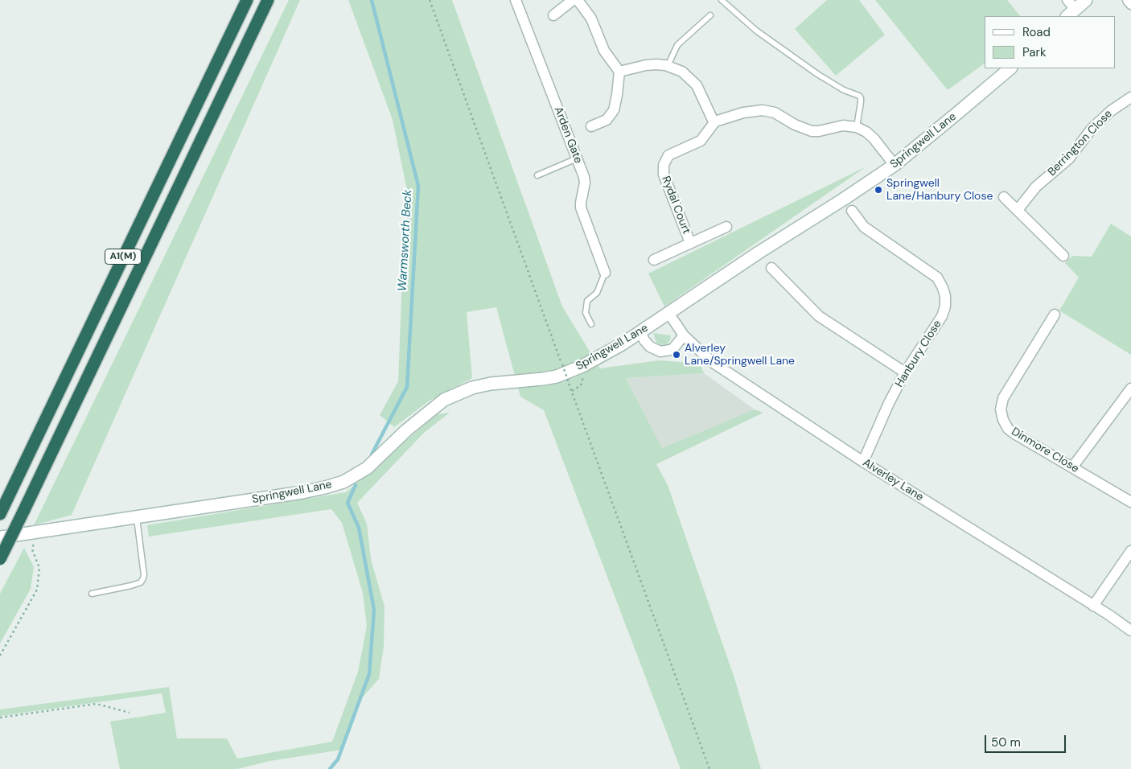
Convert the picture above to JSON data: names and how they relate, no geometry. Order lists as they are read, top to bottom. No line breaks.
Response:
{"streets":{"highway":["A1(M)"],"street":["Arden Gate","Springwell Lane","Berrington Close","Rydal Court","Hanbury Close","Dinmore Close","Alverley Lane"]},"crossings":[["Springwell Lane","Alverley Lane"],["Hanbury Close","Alverley Lane"]],"water":["Warmsworth Beck"],"places":["Springwell Lane/Hanbury Close","Alverley Lane/Springwell Lane"],"legend":["Road","Park"],"scale_bar":"50 m"}
